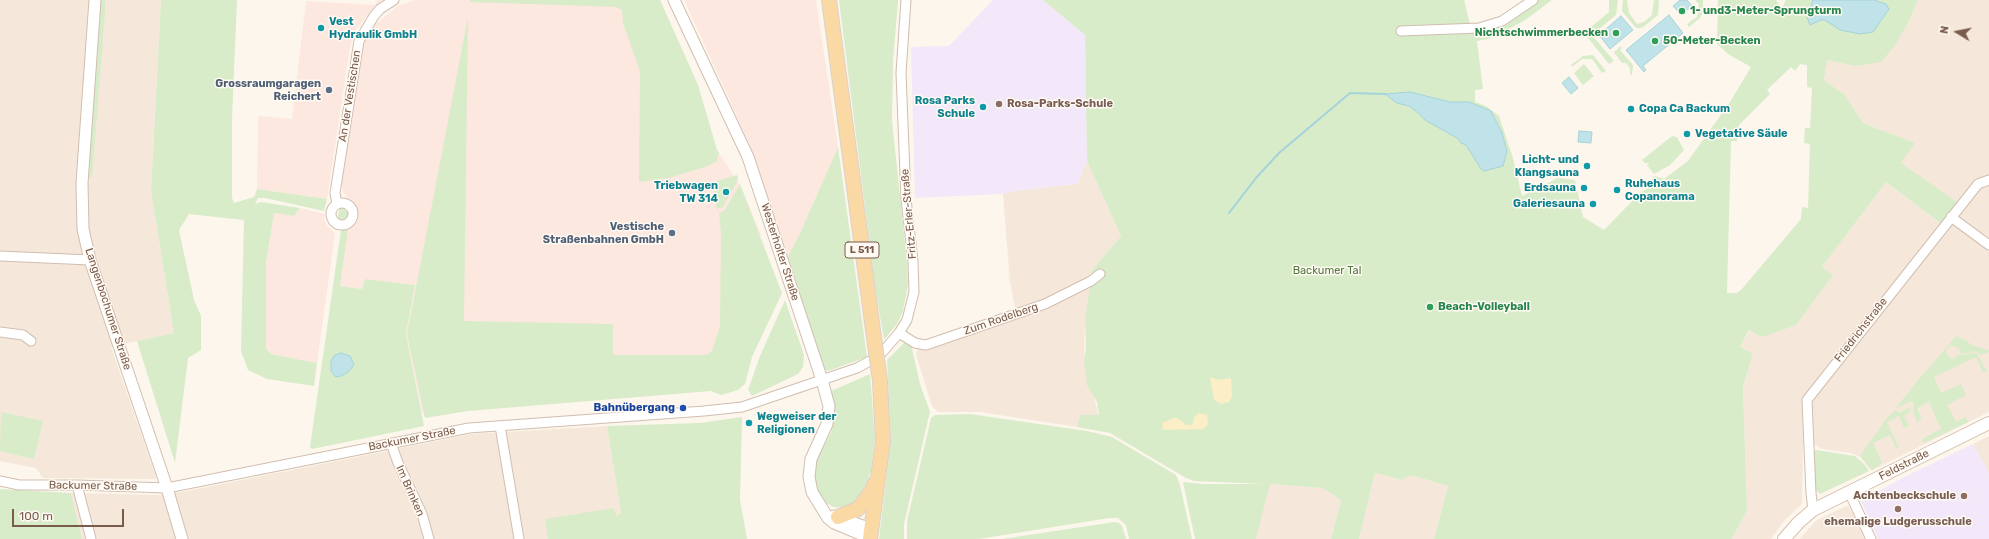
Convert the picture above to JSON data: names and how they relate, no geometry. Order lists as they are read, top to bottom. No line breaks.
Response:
{"streets":{"main road":["L 511","Feldstraße"],"street":["An der Vestischen","Fritz-Erler-Straße","Westerholter Straße","Langenbochumer Straße","Zum Rodelberg","Friedrichstraße","Backumer Straße","Im Brinken"]},"crossings":[["Fritz-Erler-Straße","Westerholter Straße"],["Fritz-Erler-Straße","Zum Rodelberg"],["Fritz-Erler-Straße","Backumer Straße"],["L 511","Westerholter Straße"],["Westerholter Straße","Backumer Straße"],["Langenbochumer Straße","Backumer Straße"],["Friedrichstraße","Feldstraße"],["Backumer Straße","Im Brinken"]],"parks":["Backumer Tal"],"places":["1- und3-Meter-Sprungturm","Vest Hydraulik GmbH","Nichtschwimmerbecken","50-Meter-Becken","Grossraumgaragen Reichert","Rosa-Parks-Schule","Rosa Parks Schule","Copa Ca Backum","Vegetative Säule","Licht- und Klangsauna","Erdsauna","Ruhehaus Copanorama","Triebwagen TW 314","Galeriesauna","Vestische Straßenbahnen GmbH","Beach-Volleyball","Bahnübergang","Wegweiser der Religionen","Achtenbeckschule","ehemalige Ludgerusschule"],"scale_bar":"100 m","north":"left"}
